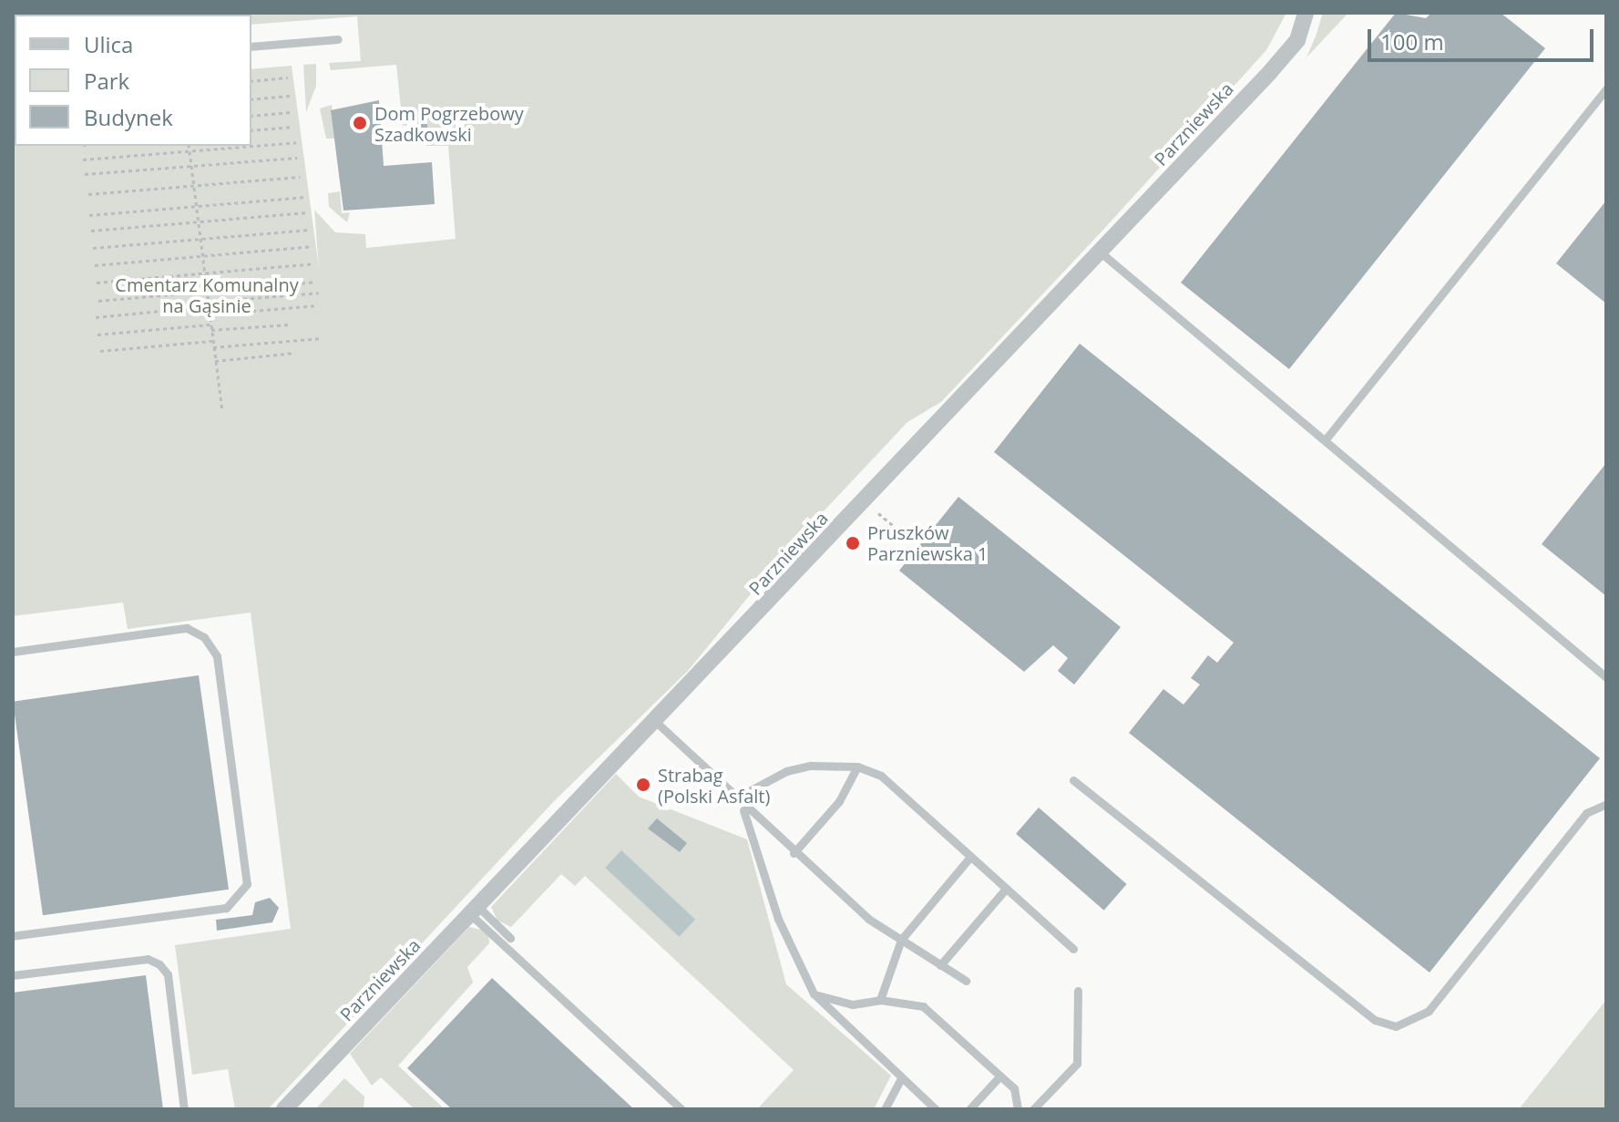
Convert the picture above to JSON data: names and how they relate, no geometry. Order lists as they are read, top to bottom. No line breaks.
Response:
{"streets":{"street":["Parzniewska"]},"parks":["Cmentarz Komunalny na Gąsinie"],"places":["Dom Pogrzebowy Szadkowski","Pruszków Parzniewska 1","Strabag (Polski Asfalt)"],"legend":["Ulica","Park","Budynek"],"scale_bar":"100 m"}
